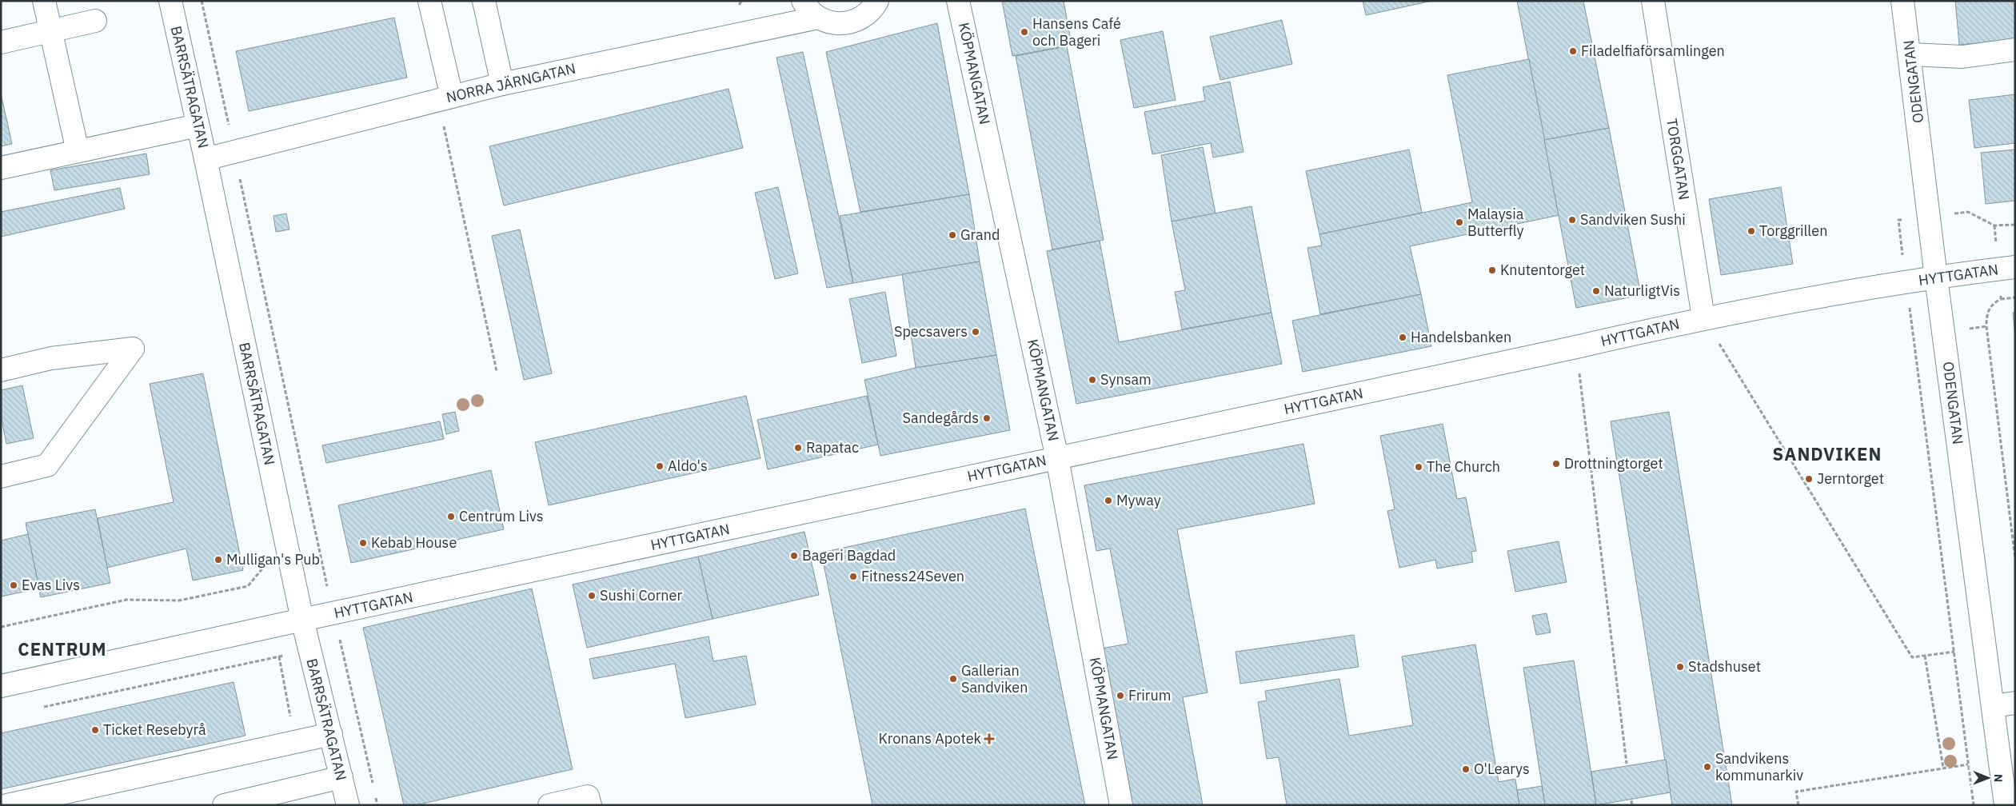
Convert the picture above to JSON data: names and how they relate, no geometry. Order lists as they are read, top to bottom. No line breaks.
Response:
{"streets":{"street":["KÖPMANGATAN","ODENGATAN","NORRA JÄRNGATAN","BARRSÄTRAGATAN","TORGGATAN","HYTTGATAN"]},"crossings":[["KÖPMANGATAN","HYTTGATAN"],["ODENGATAN","HYTTGATAN"],["NORRA JÄRNGATAN","BARRSÄTRAGATAN"],["BARRSÄTRAGATAN","HYTTGATAN"],["TORGGATAN","HYTTGATAN"]],"districts":["SANDVIKEN","CENTRUM"],"places":{"other":["Hansens Café och Bageri","Filadelfiaförsamlingen","Sandviken Sushi","Malaysia Butterfly","Torggrillen","Grand","Knutentorget","NaturligtVis","Specsavers","Handelsbanken","Synsam","Sandegårds","Rapatac","Drottningtorget","Aldo's","The Church","Jerntorget","Myway","Centrum Livs","Kebab House","Bageri Bagdad","Mulligan's Pub","Fitness24Seven","Evas Livs","Sushi Corner","Stadshuset","Gallerian Sandviken","Frirum","Ticket Resebyrå","Sandvikens kommunarkiv","O'Learys"],"health":["Kronans Apotek"]},"north":"right"}
